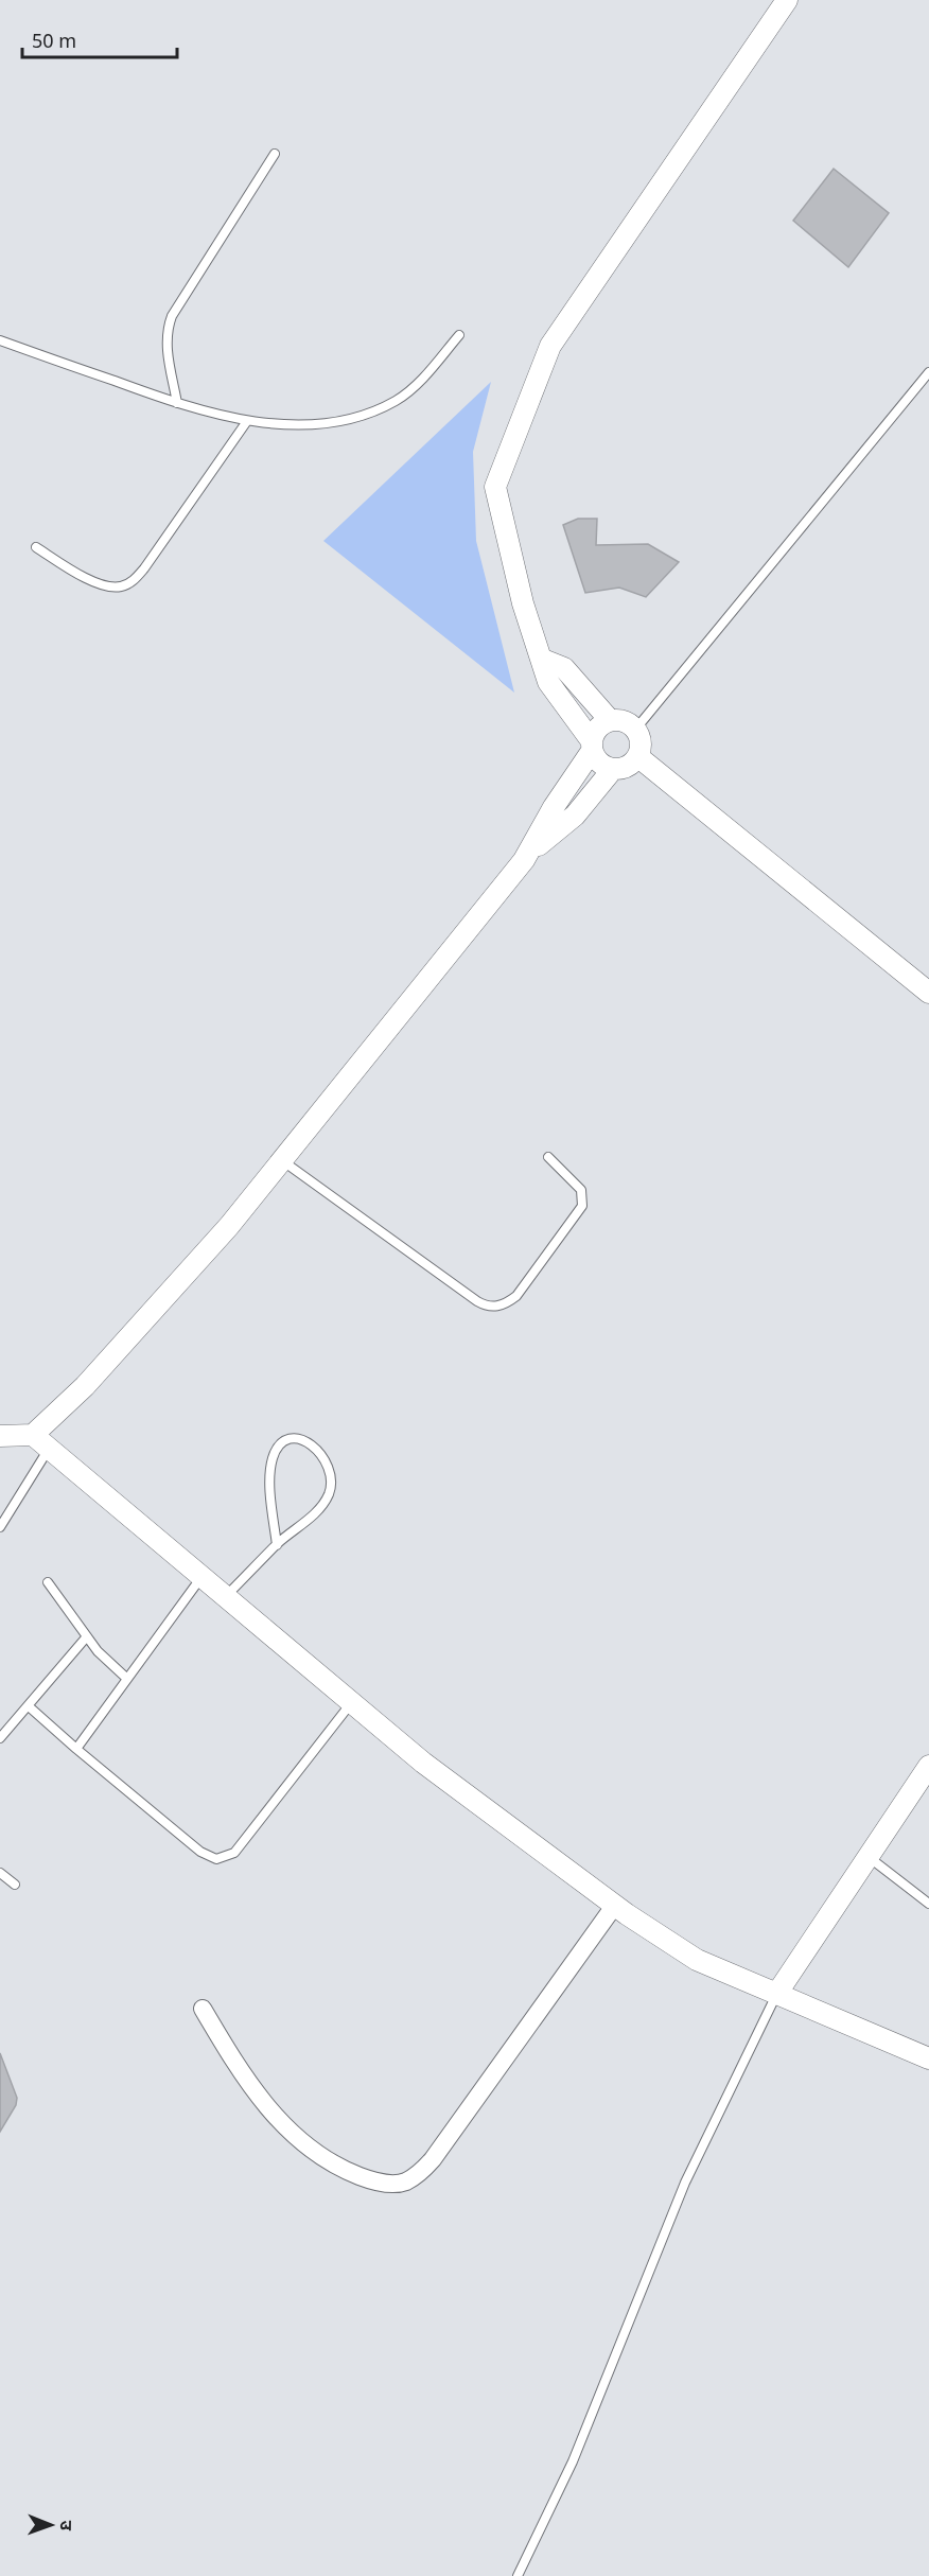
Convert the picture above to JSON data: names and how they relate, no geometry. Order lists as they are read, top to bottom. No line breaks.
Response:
{"scale_bar":"50 m","north":"right"}
